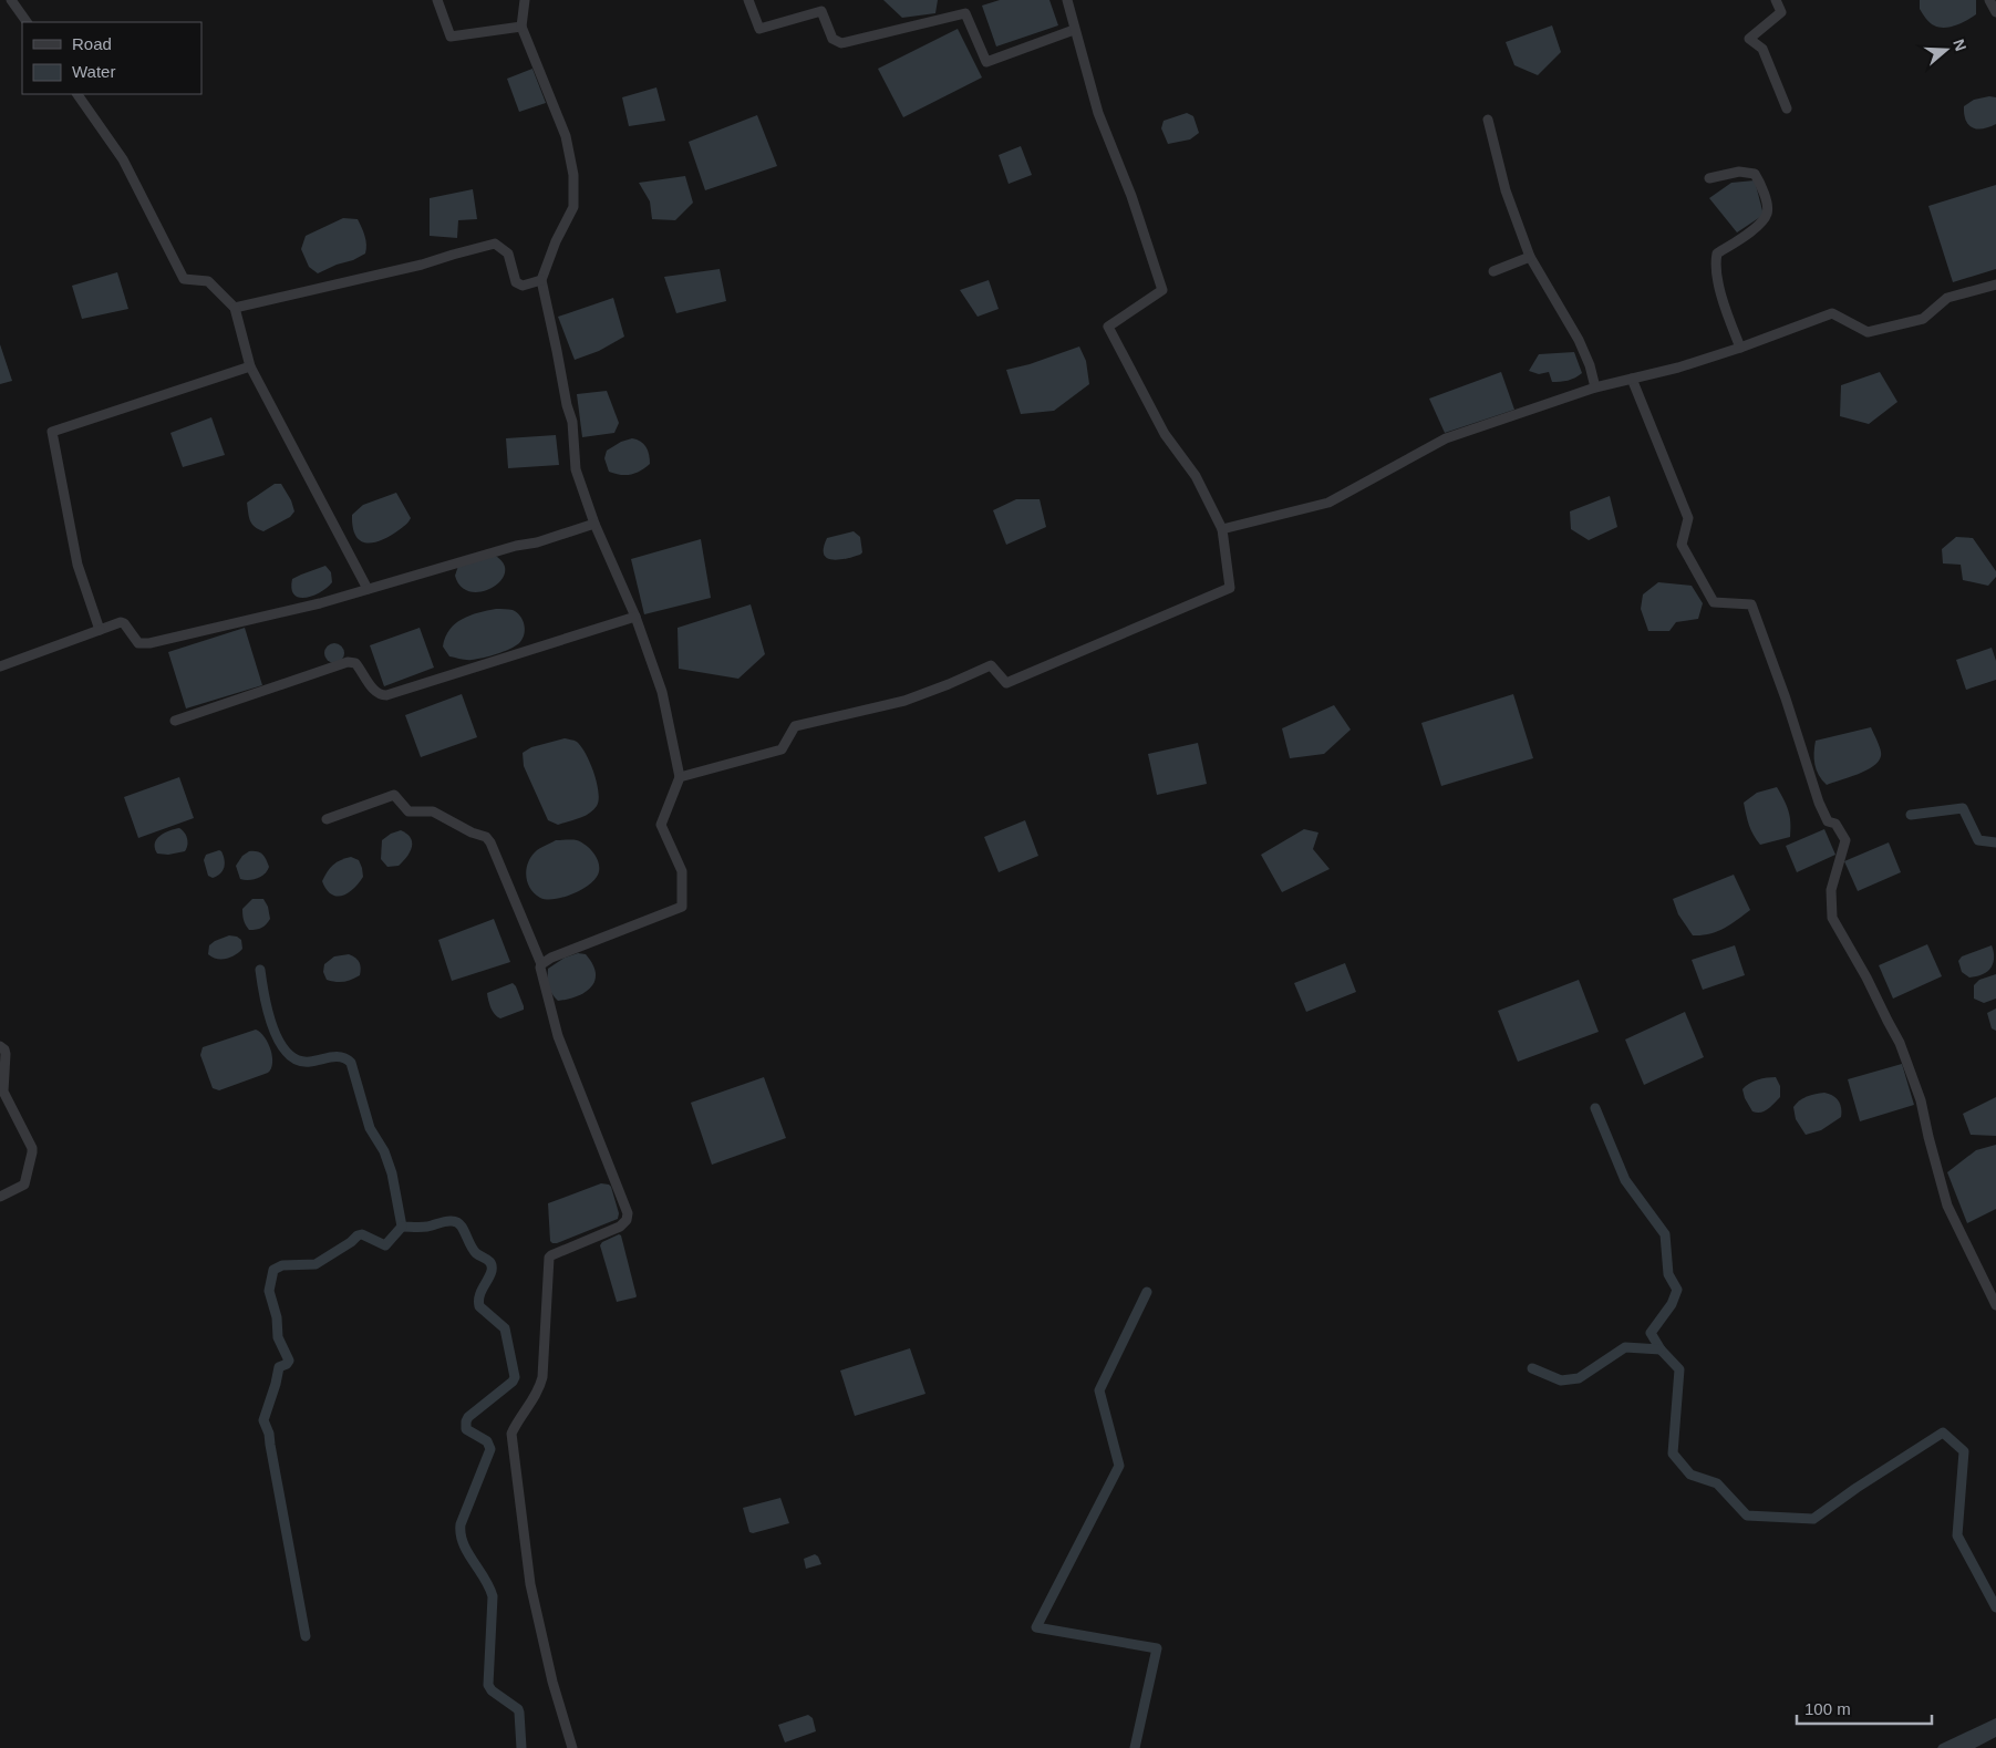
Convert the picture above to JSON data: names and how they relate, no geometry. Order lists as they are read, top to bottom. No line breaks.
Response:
{"legend":["Road","Water"],"scale_bar":"100 m","north":"right"}
